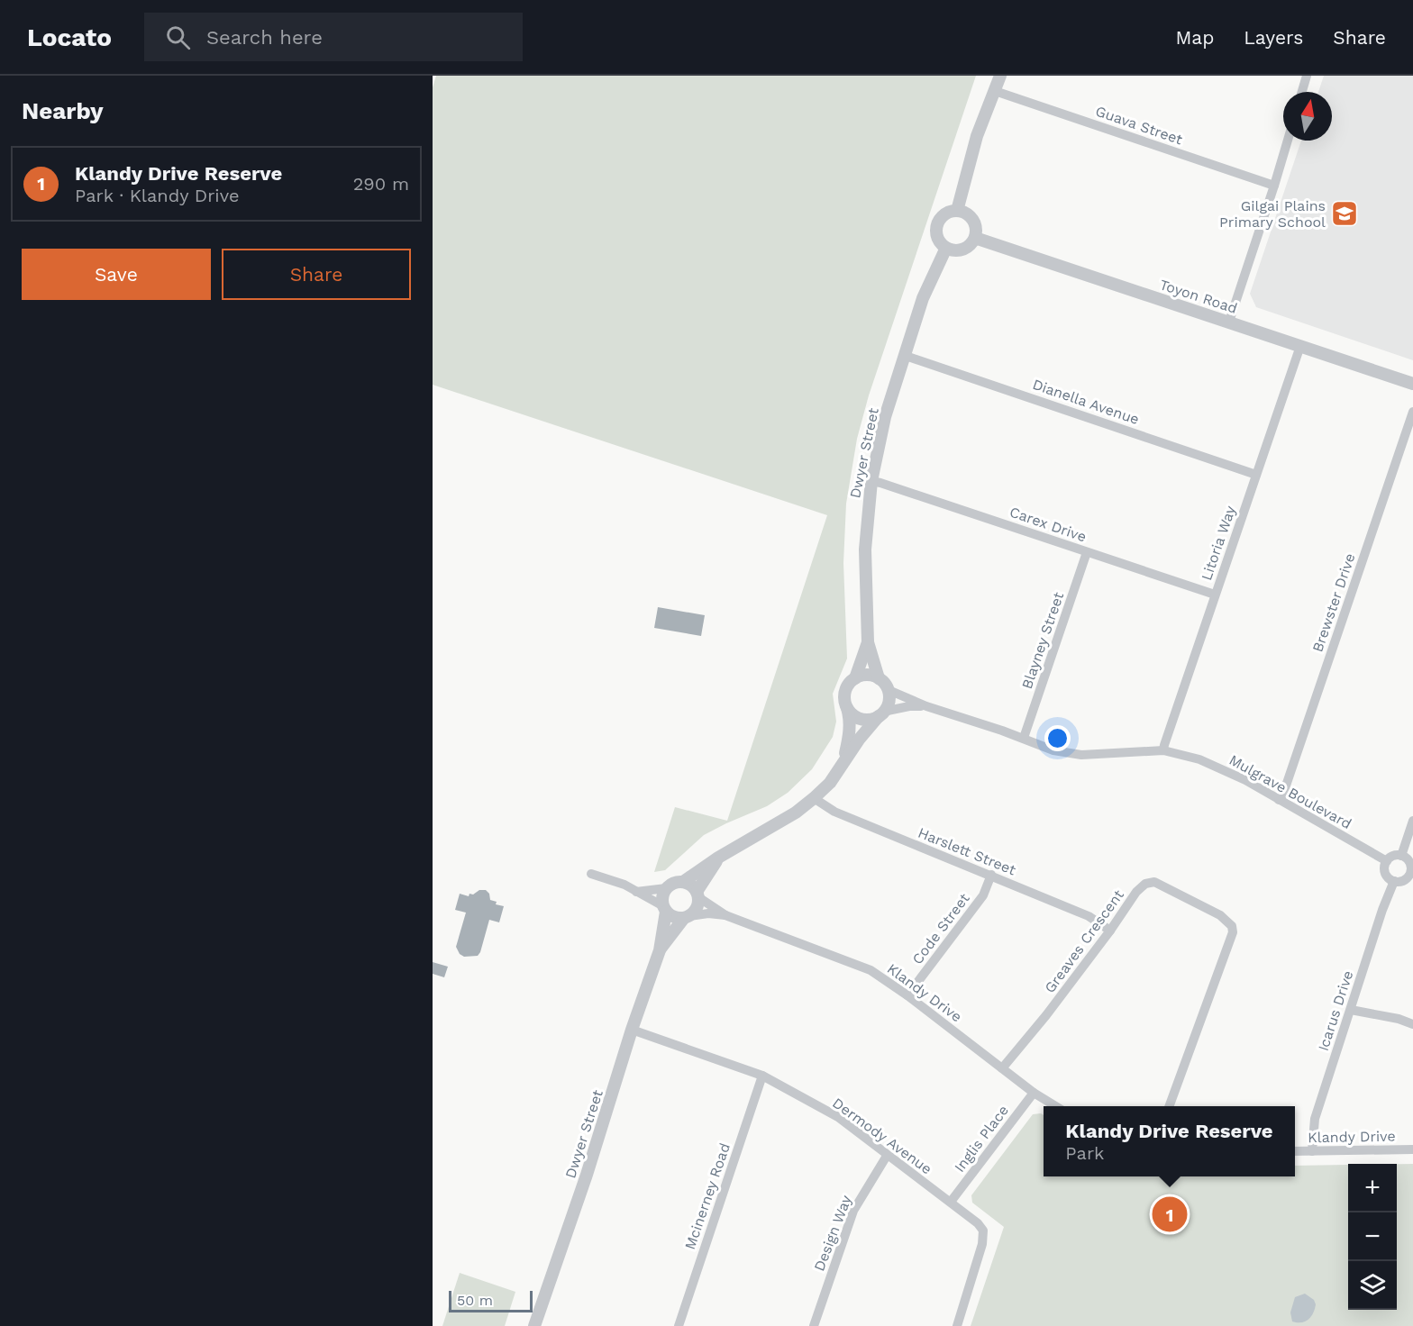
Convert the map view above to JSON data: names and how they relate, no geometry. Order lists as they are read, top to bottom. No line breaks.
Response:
{"streets":{"street":["Guava Street","Toyon Road","Dianella Avenue","Dwyer Street","Carex Drive","Litoria Way","Brewster Drive","Blayney Street","Mulgrave Boulevard","Harslett Street","Code Street","Greaves Crescent","Klandy Drive","Icarus Drive","Dermody Avenue","Inglis Place","Mcinerney Road","Design Way"]},"crossings":[["Toyon Road","Dwyer Street"],["Toyon Road","Litoria Way"],["Dianella Avenue","Dwyer Street"],["Dianella Avenue","Litoria Way"],["Dwyer Street","Carex Drive"],["Dwyer Street","Mulgrave Boulevard"],["Dwyer Street","Klandy Drive"],["Dwyer Street","Dermody Avenue"],["Carex Drive","Litoria Way"],["Carex Drive","Blayney Street"],["Litoria Way","Mulgrave Boulevard"],["Brewster Drive","Mulgrave Boulevard"],["Blayney Street","Mulgrave Boulevard"],["Mulgrave Boulevard","Icarus Drive"],["Harslett Street","Code Street"],["Harslett Street","Greaves Crescent"],["Code Street","Klandy Drive"],["Greaves Crescent","Klandy Drive"],["Klandy Drive","Icarus Drive"],["Klandy Drive","Inglis Place"],["Dermody Avenue","Inglis Place"],["Dermody Avenue","Mcinerney Road"],["Dermody Avenue","Design Way"]],"places":{"school or university":["Gilgai Plains Primary School"]},"scale_bar":"50 m","north":"top","page":{"header":"Locato","search":"Search here","nav":["Map","Layers","Share"],"heading":"Nearby","list":[{"mark":"1","name":"Klandy Drive Reserve","note":"Park · Klandy Drive","value":"290 m"}],"buttons":["Save","Share"],"popup":["Klandy Drive Reserve","Park"],"map_buttons":["+","−"],"pins":"1","scale":"50 m"}}
